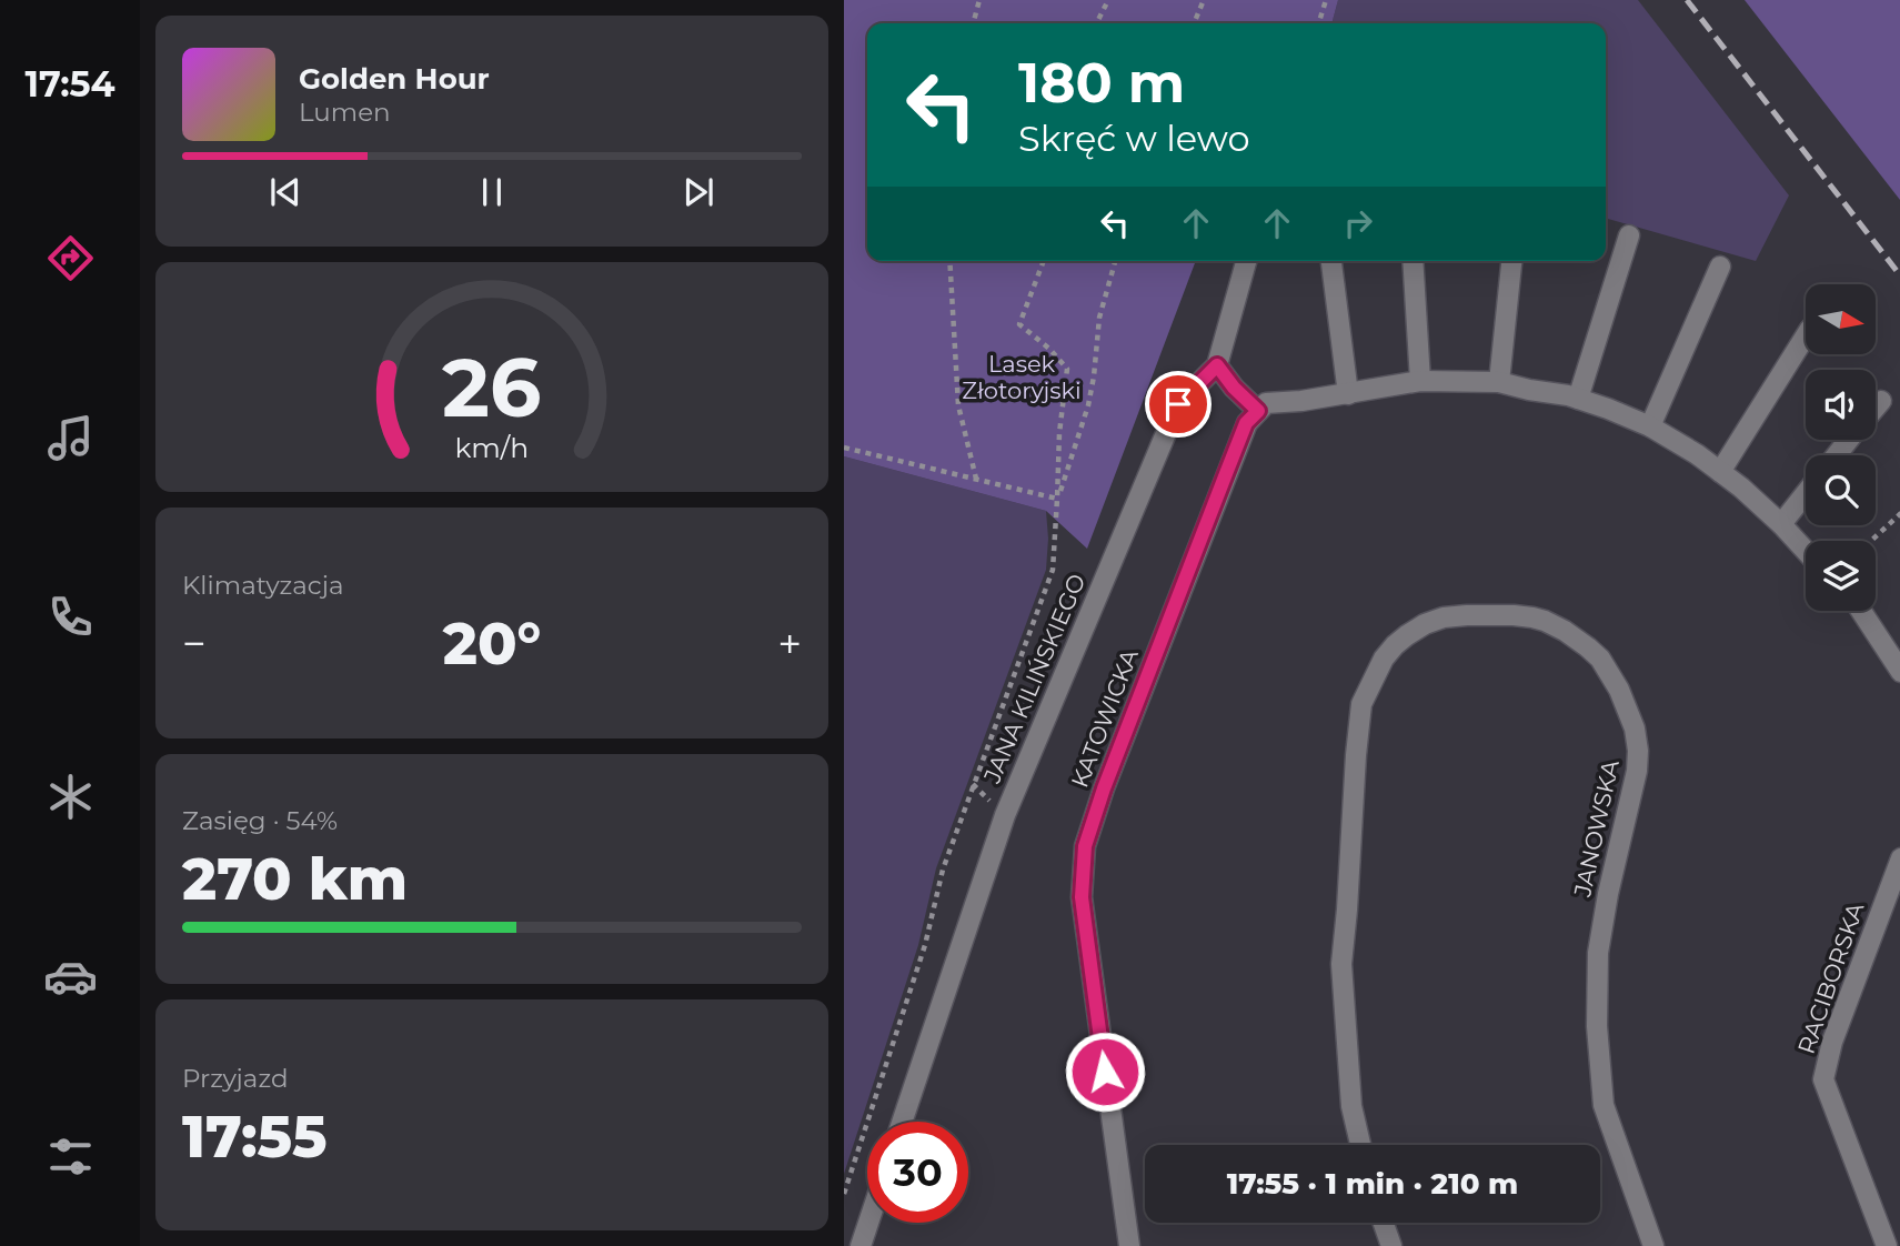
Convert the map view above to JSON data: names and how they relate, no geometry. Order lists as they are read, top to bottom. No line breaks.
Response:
{"streets":{"street":["JANA KILIŃSKIEGO","KATOWICKA","JANOWSKA","RACIBORSKA"]},"parks":["Lasek Złotoryjski"],"north":"right","page":{"tabs":"17:54","turn":["180 m","Skręć w lewo"],"song":["Golden Hour","Lumen"],"tile":["Klimatyzacja",["Zasięg · 54%","270 km"],["Przyjazd","17:55"]],"heat":["−","20°","+"],"limit":"30","trip":"17:55 · 1 min · 210 m","gauge":["26","km/h"]}}
